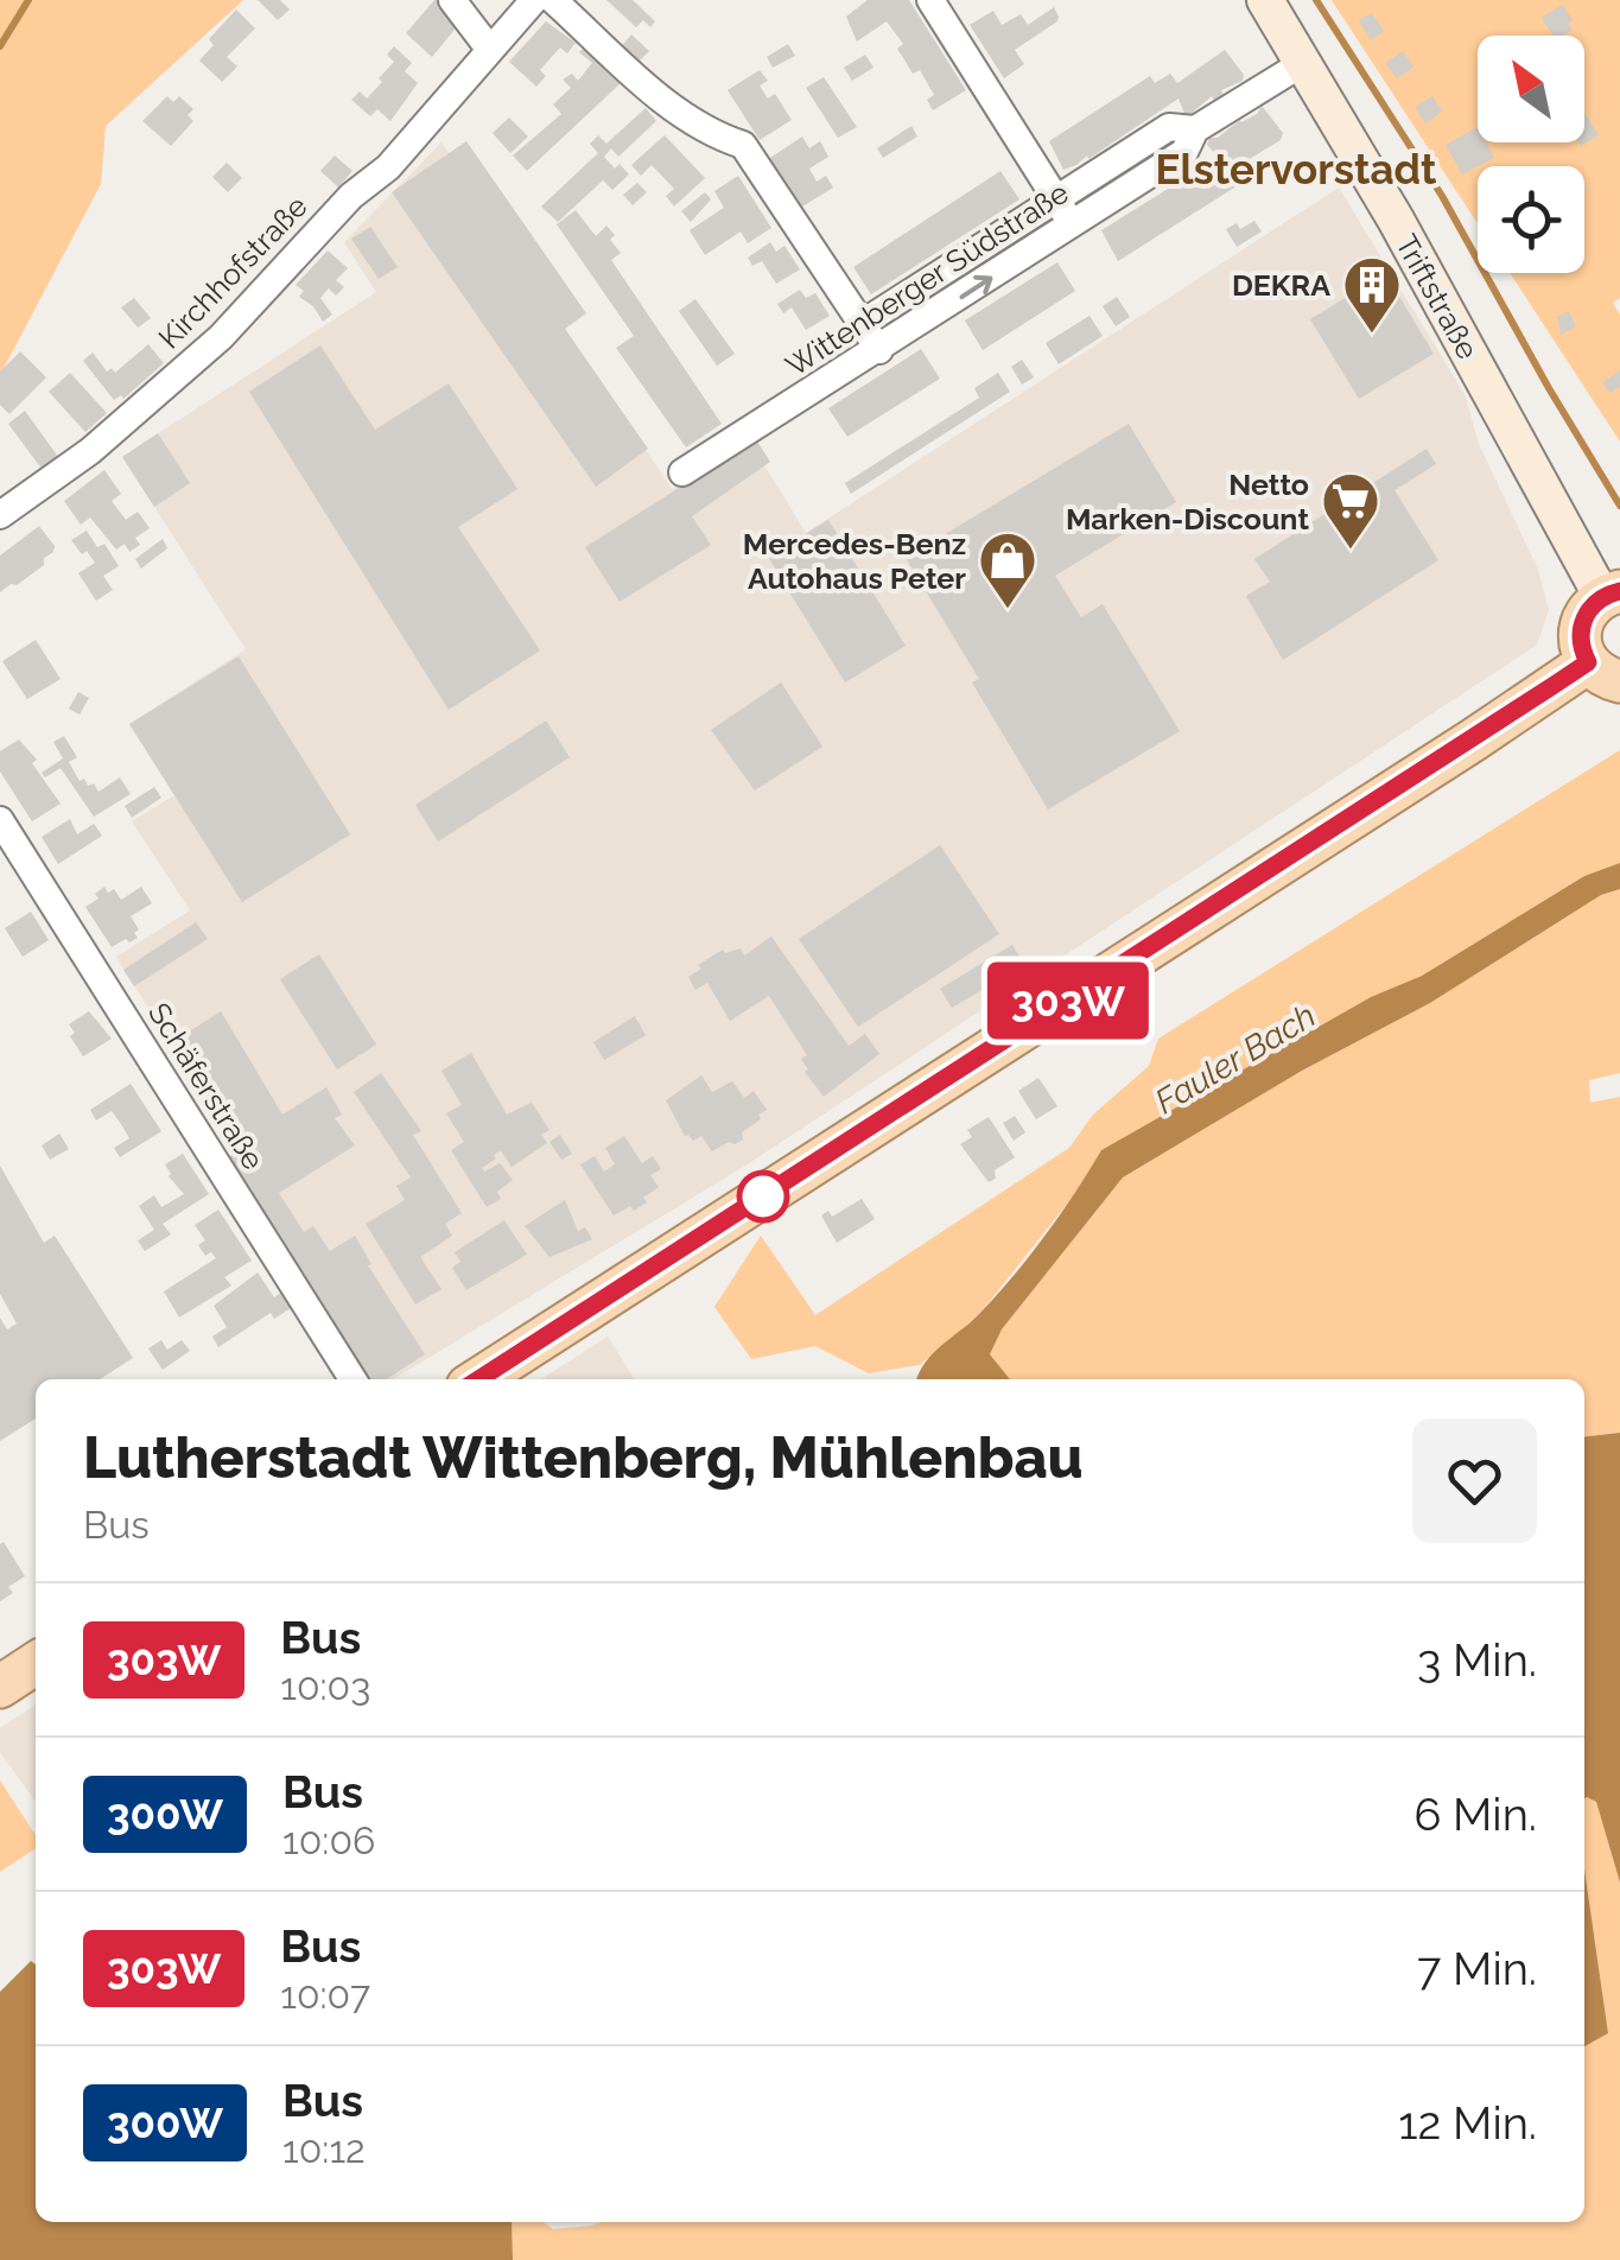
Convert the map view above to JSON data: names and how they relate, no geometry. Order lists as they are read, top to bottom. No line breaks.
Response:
{"streets":{"main road":["Triftstraße"],"street":["Kirchhofstraße","Wittenberger Südstraße","Schäferstraße"]},"crossings":[["Wittenberger Südstraße","Triftstraße"]],"districts":["Elstervorstadt"],"water":["Fauler Bach"],"places":{"building":["DEKRA"],"supermarket":["Netto Marken-Discount"],"shop":["Mercedes-Benz Autohaus Peter"]},"lines":["bus line 303W"],"north":"top left","page":{"on_map":"303W","heading":["Lutherstadt Wittenberg, Mühlenbau","Bus"],"list":[{"mark":"303W","name":"Bus","note":"10:03","value":"3 Min."},{"mark":"300W","name":"Bus","note":"10:06","value":"6 Min."},{"mark":"303W","name":"Bus","note":"10:07","value":"7 Min."},{"mark":"300W","name":"Bus","note":"10:12","value":"12 Min."}]}}
